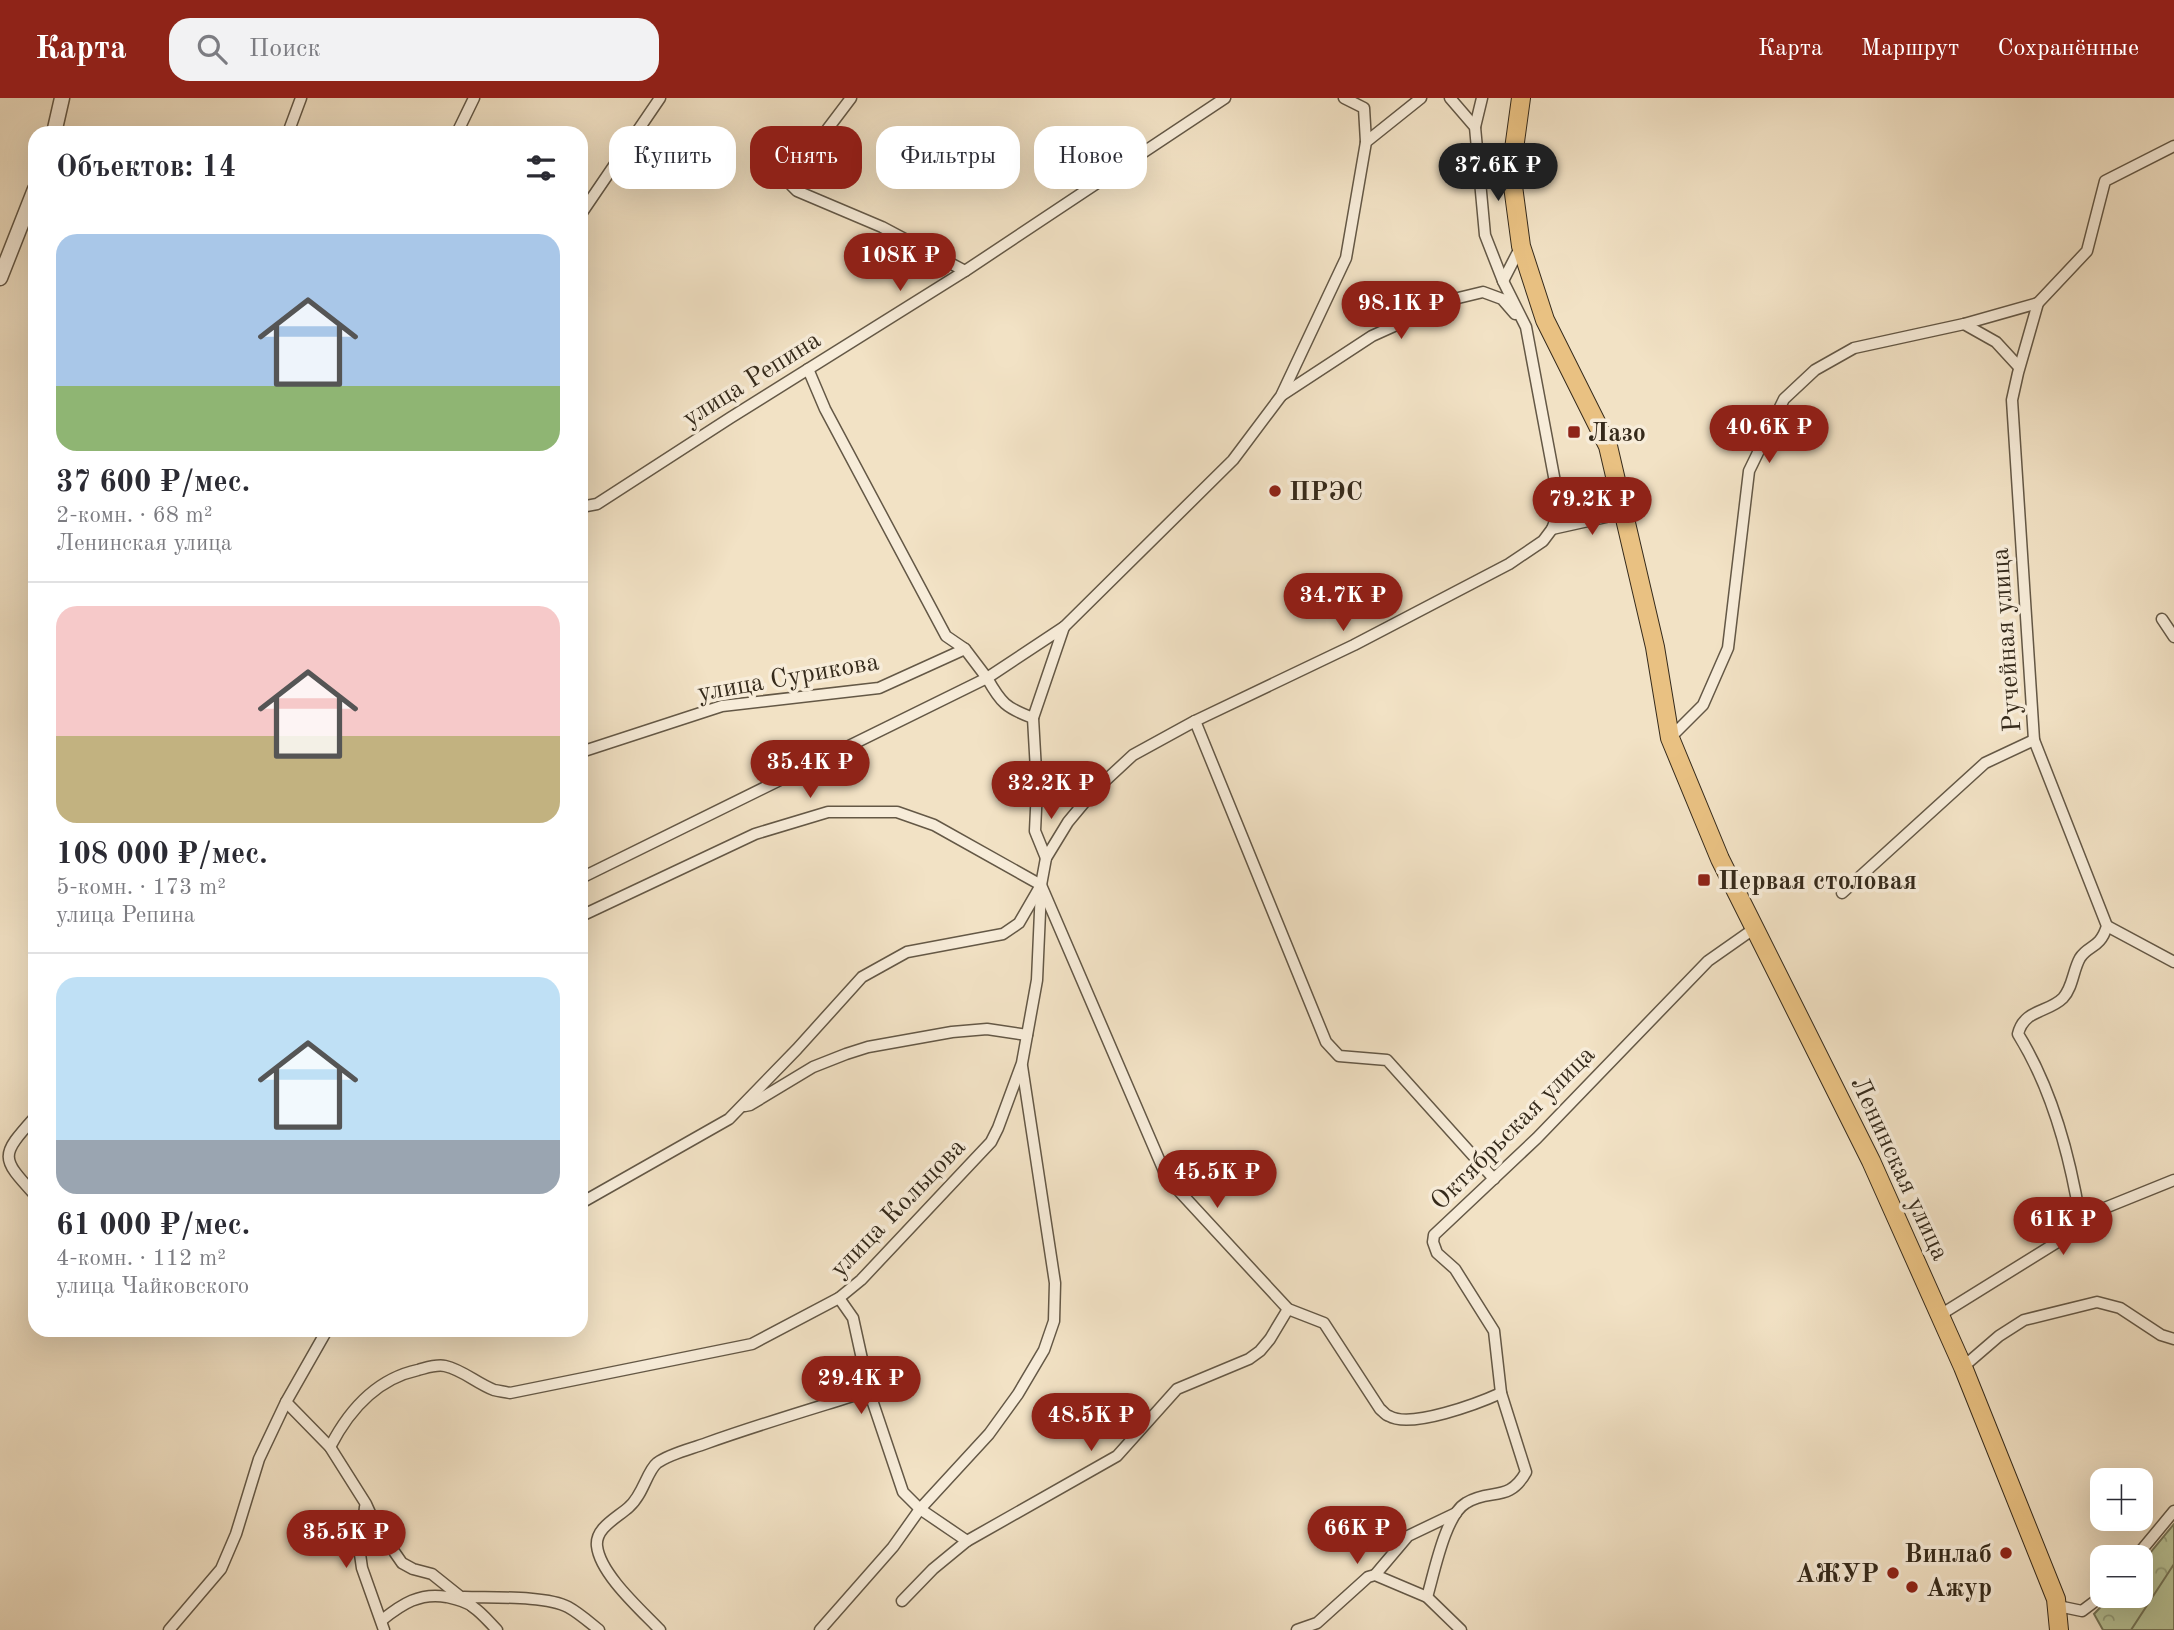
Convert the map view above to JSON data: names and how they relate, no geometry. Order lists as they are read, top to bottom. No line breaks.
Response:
{"streets":{"main road":["Ленинская улица"],"street":["улица Репина","Ручейная улица","улица Сурикова","Октябрьская улица","улица Кольцова"]},"crossings":[["Октябрьская улица","Ленинская улица"]],"places":{"transit":["Лазо","Первая столовая"],"other":["ПРЭС","Винлаб","АЖУР","Ажур"]},"page":{"header":"Карта","search":"Поиск","nav":["Карта","Маршрут","Сохранённые"],"chip":["Купить","Снять","Фильтры","Новое"],"heading":"Объектов: 14","price":["37.6K ₽","108K ₽","98.1K ₽","40.6K ₽","79.2K ₽","34.7K ₽","35.4K ₽","32.2K ₽","45.5K ₽","61K ₽","29.4K ₽","48.5K ₽","66K ₽","35.5K ₽"],"list":[{"name":"37 600 ₽/мес.","note":"2-комн. · 68 m² · Ленинская улица"},{"name":"108 000 ₽/мес.","note":"5-комн. · 173 m² · улица Репина"},{"name":"61 000 ₽/мес.","note":"4-комн. · 112 m² · улица Чайковского"}],"map_buttons":["+","−"]}}
